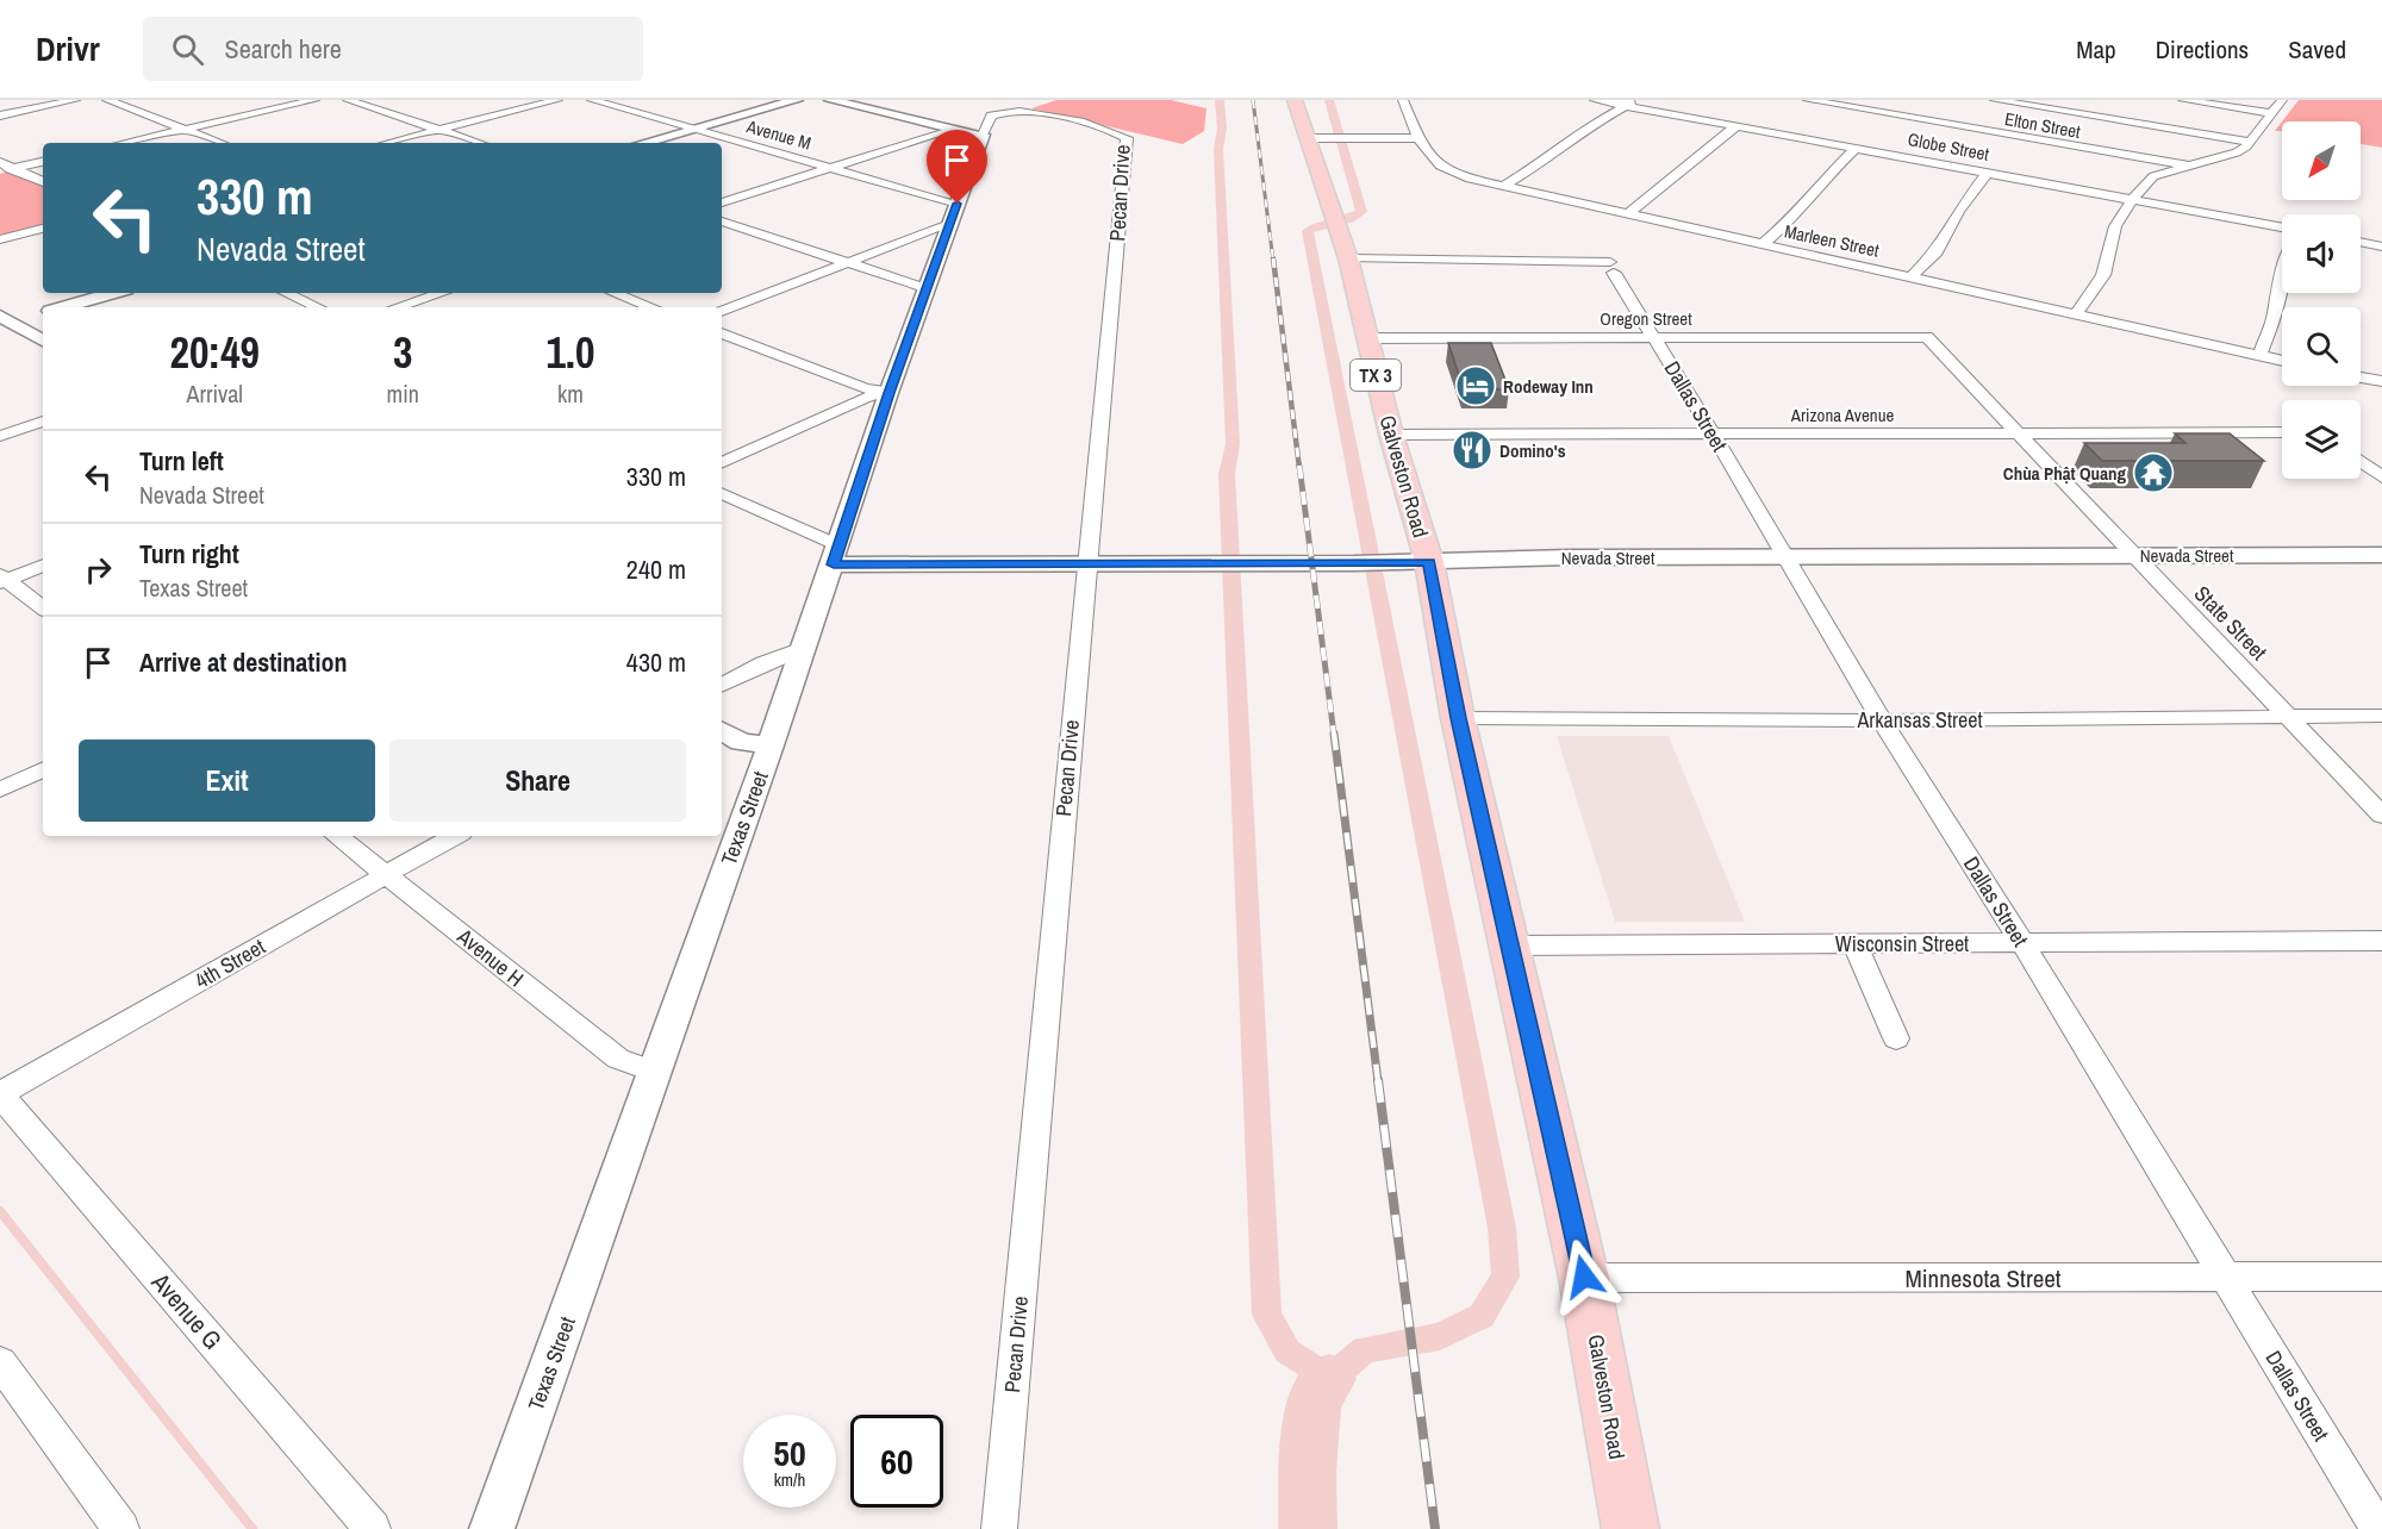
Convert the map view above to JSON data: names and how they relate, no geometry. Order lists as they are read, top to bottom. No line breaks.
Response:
{"streets":{"main road":["TX 3","Galveston Road"],"street":["Elton Street","Avenue M","Globe Street","Pecan Drive","Marleen Street","Oregon Street","Dallas Street","Arizona Avenue","Nevada Street","State Street","Arkansas Street","Texas Street","Wisconsin Street","Avenue H","4th Street","Minnesota Street","Avenue G"]},"crossings":[["Avenue M","Texas Street"],["Pecan Drive","Nevada Street"],["Pecan Drive","Texas Street"],["Oregon Street","Dallas Street"],["Oregon Street","Galveston Road"],["Oregon Street","State Street"],["Dallas Street","Arizona Avenue"],["Dallas Street","Galveston Road"],["Dallas Street","Nevada Street"],["Dallas Street","Arkansas Street"],["Dallas Street","Wisconsin Street"],["Dallas Street","Minnesota Street"],["Arizona Avenue","Galveston Road"],["Arizona Avenue","State Street"],["Galveston Road","Nevada Street"],["Galveston Road","Arkansas Street"],["Galveston Road","Wisconsin Street"],["Galveston Road","Minnesota Street"],["Nevada Street","State Street"],["Nevada Street","Texas Street"],["State Street","Arkansas Street"],["Texas Street","Avenue H"],["Avenue H","4th Street"],["4th Street","Avenue G"]],"places":{"hotel":["Rodeway Inn"],"restaurant":["Domino's"],"temple":["Chùa Phật Quang"]},"north":"bottom left","page":{"header":"Drivr","search":"Search here","nav":["Map","Directions","Saved"],"turn":["330 m","Nevada Street"],"eta":["20:49","Arrival","3","min","1.0","km"],"list":[{"name":"Turn left","note":"Nevada Street","value":"330 m"},{"name":"Turn right","note":"Texas Street","value":"240 m"},{"name":"Arrive at destination","value":"430 m"}],"buttons":["Exit","Share"],"speed":"50 km/h","limit":"60"}}
